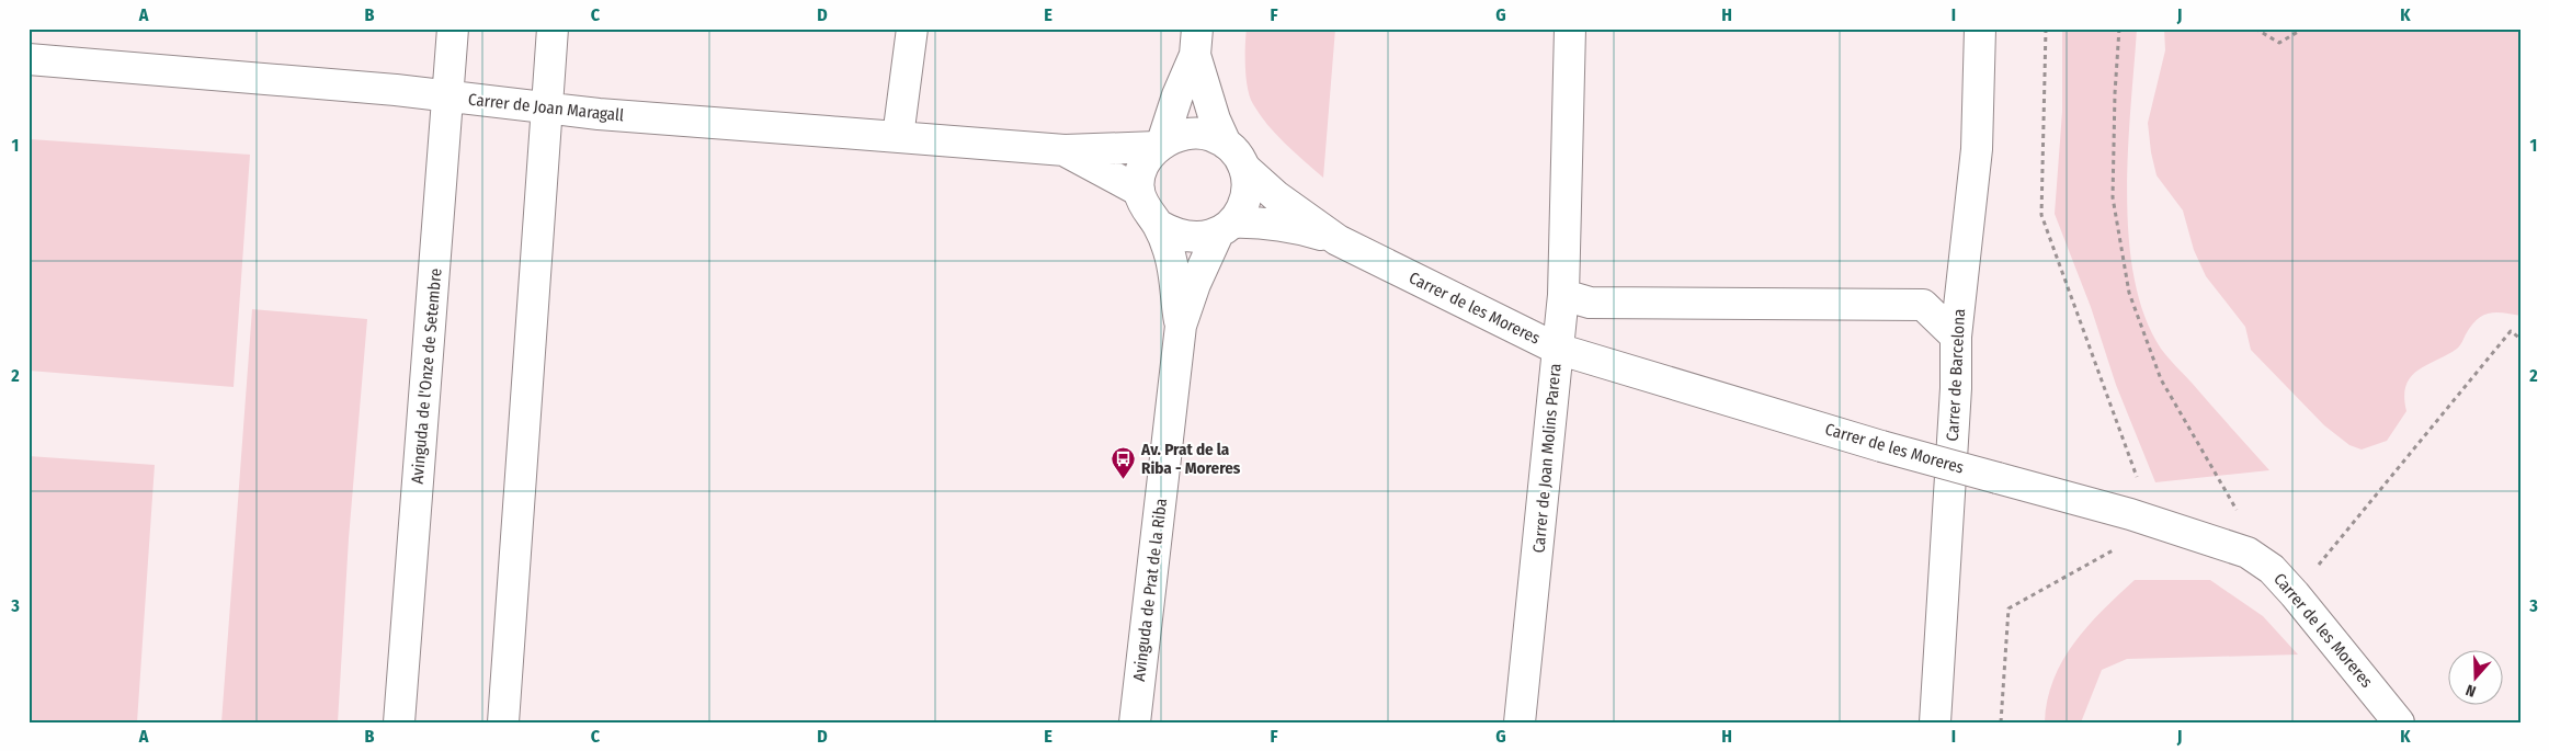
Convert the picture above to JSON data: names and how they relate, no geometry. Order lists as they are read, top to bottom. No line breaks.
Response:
{"streets":{"street":["Carrer de Joan Maragall","Carrer de les Moreres","Carrer de Barcelona","Avinguda de l'Onze de Setembre","Carrer de Joan Molins Parera","Avinguda de Prat de la Riba"]},"crossings":[["Carrer de Joan Maragall","Carrer de les Moreres"],["Carrer de Joan Maragall","Avinguda de l'Onze de Setembre"],["Carrer de les Moreres","Carrer de Joan Molins Parera"]],"places":{"bus stop":["Av. Prat de la Riba - Moreres"]},"north":"bottom","grid":{"columns":["A","B","C","D","E","F","G","H","I","J","K"],"rows":["1","2","3"]}}
